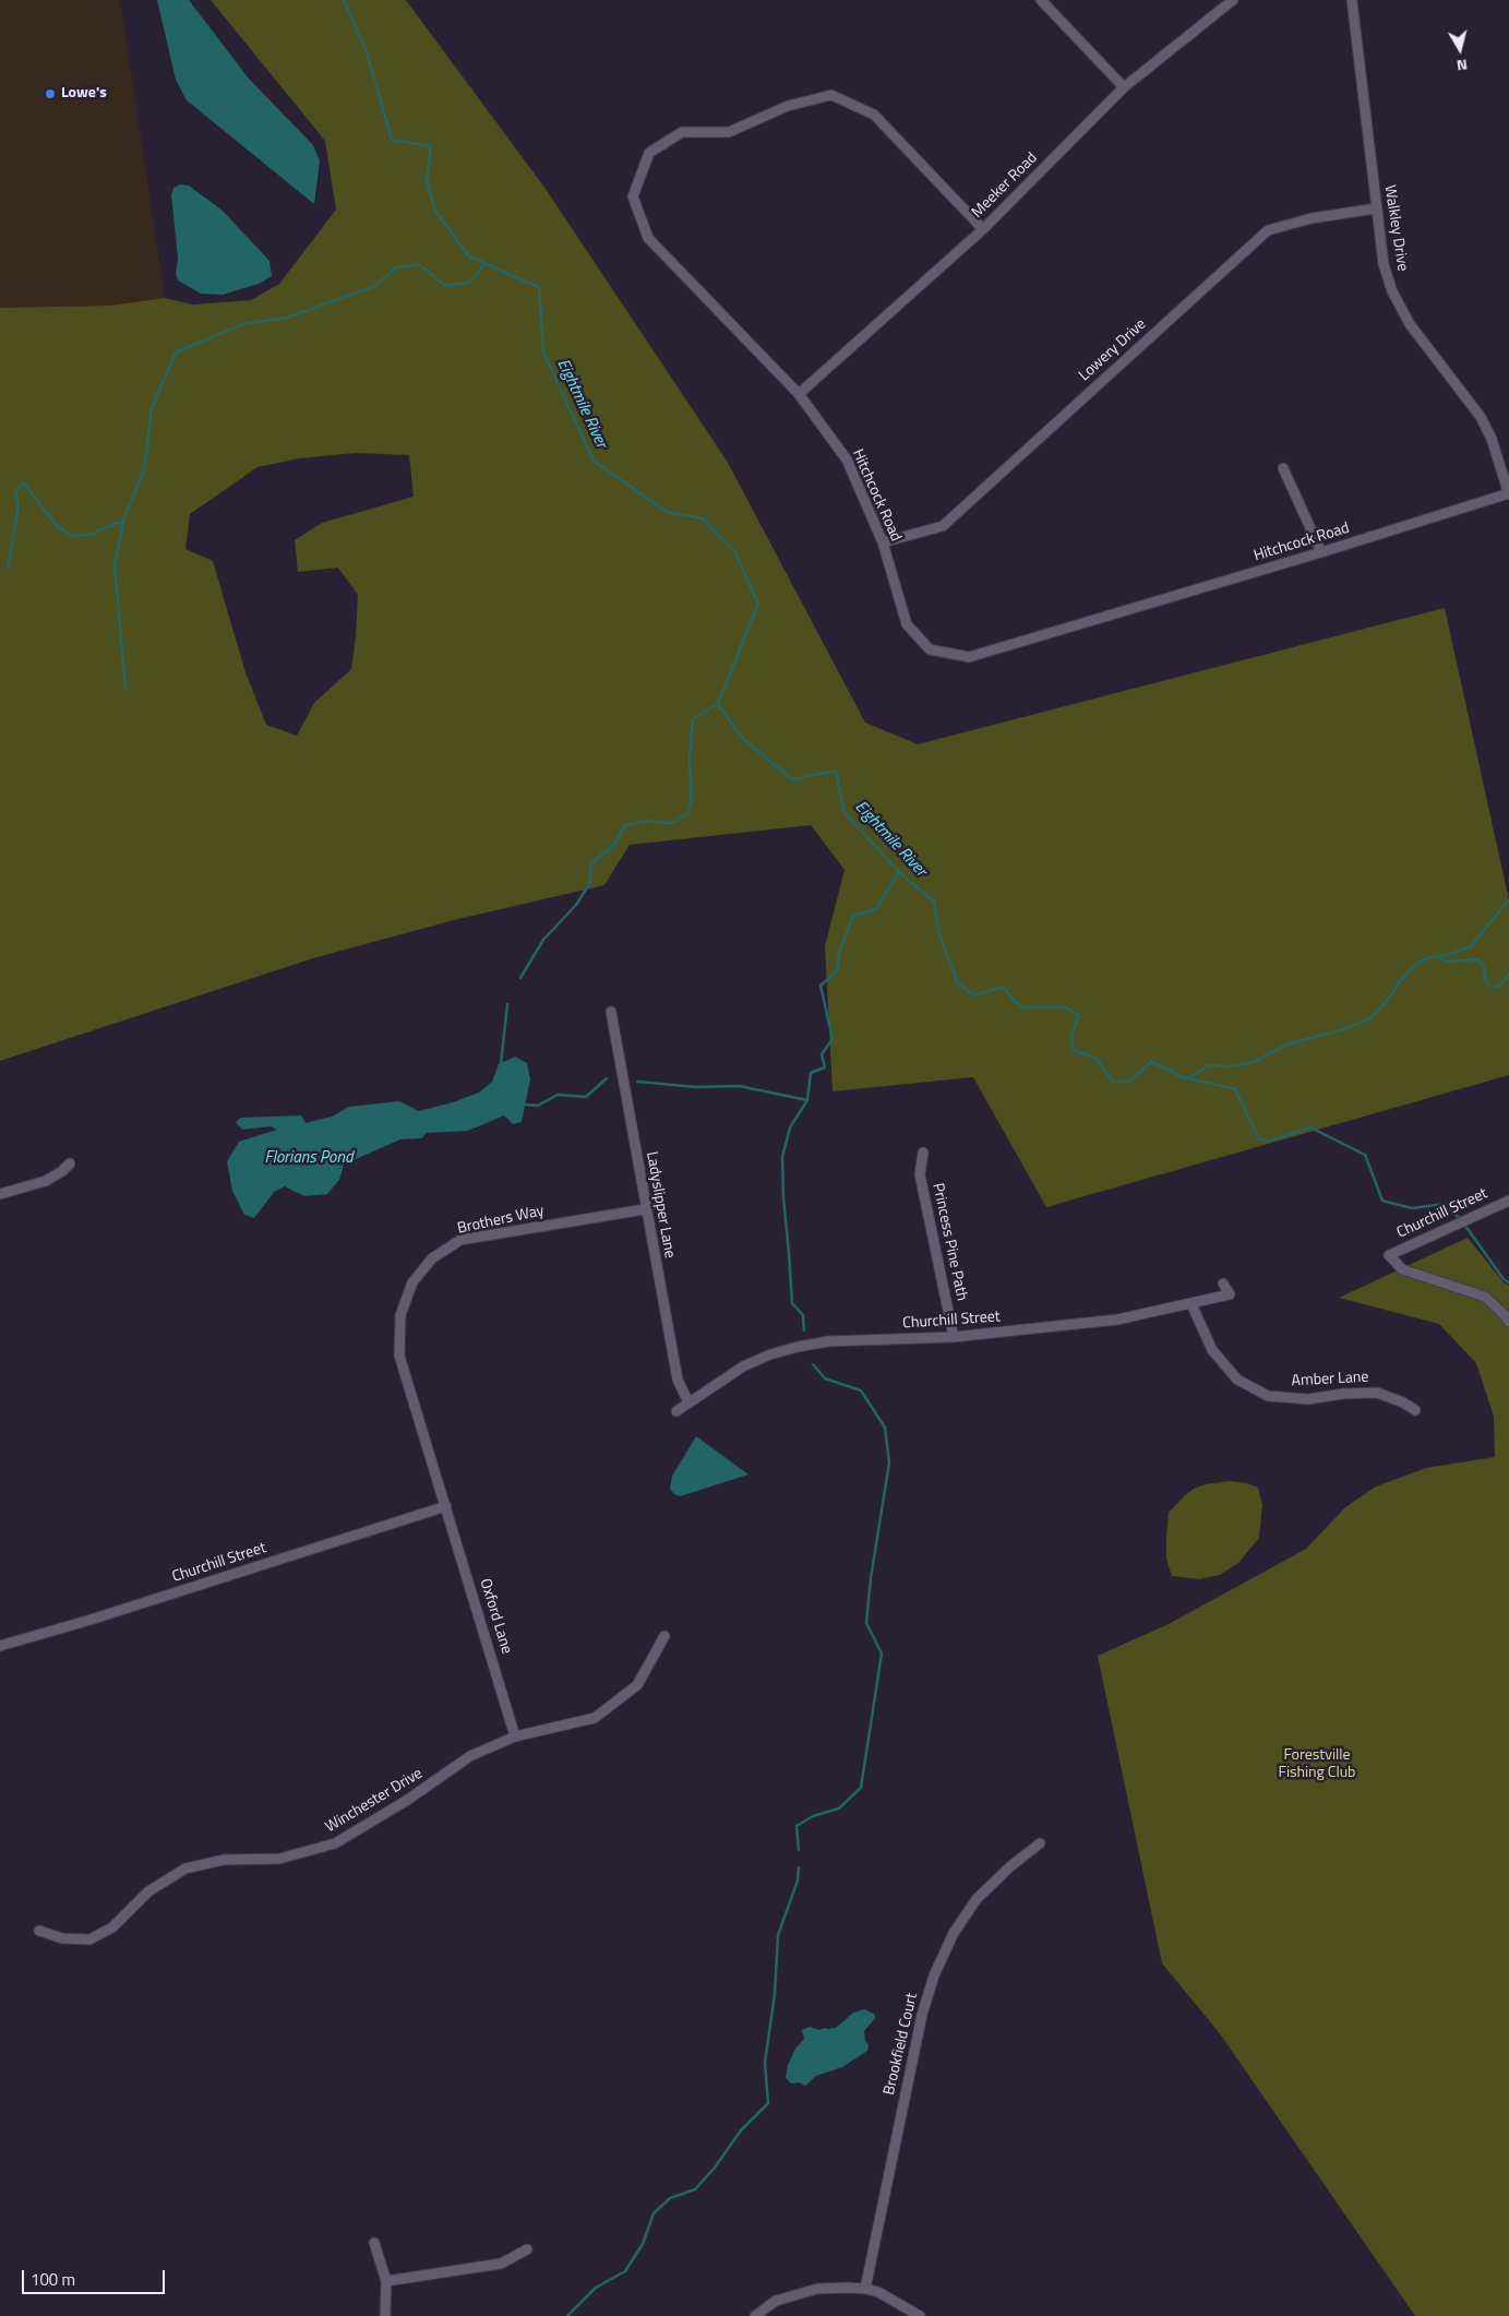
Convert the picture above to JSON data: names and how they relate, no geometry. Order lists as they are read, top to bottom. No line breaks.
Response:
{"streets":{"street":["Meeker Road","Walkley Drive","Lowery Drive","Hitchcock Road","Ladyslipper Lane","Churchill Street","Brothers Way","Princess Pine Path","Amber Lane","Oxford Lane","Winchester Drive","Brookfield Court"]},"crossings":[["Meeker Road","Hitchcock Road"],["Walkley Drive","Lowery Drive"],["Walkley Drive","Hitchcock Road"],["Lowery Drive","Hitchcock Road"],["Ladyslipper Lane","Churchill Street"],["Ladyslipper Lane","Brothers Way"],["Churchill Street","Brothers Way"],["Churchill Street","Princess Pine Path"],["Churchill Street","Amber Lane"],["Churchill Street","Oxford Lane"],["Brothers Way","Oxford Lane"],["Oxford Lane","Winchester Drive"]],"water":["Eightmile River","Florians Pond"],"parks":["Forestville Fishing Club"],"places":["Lowe's"],"scale_bar":"100 m","north":"bottom"}
